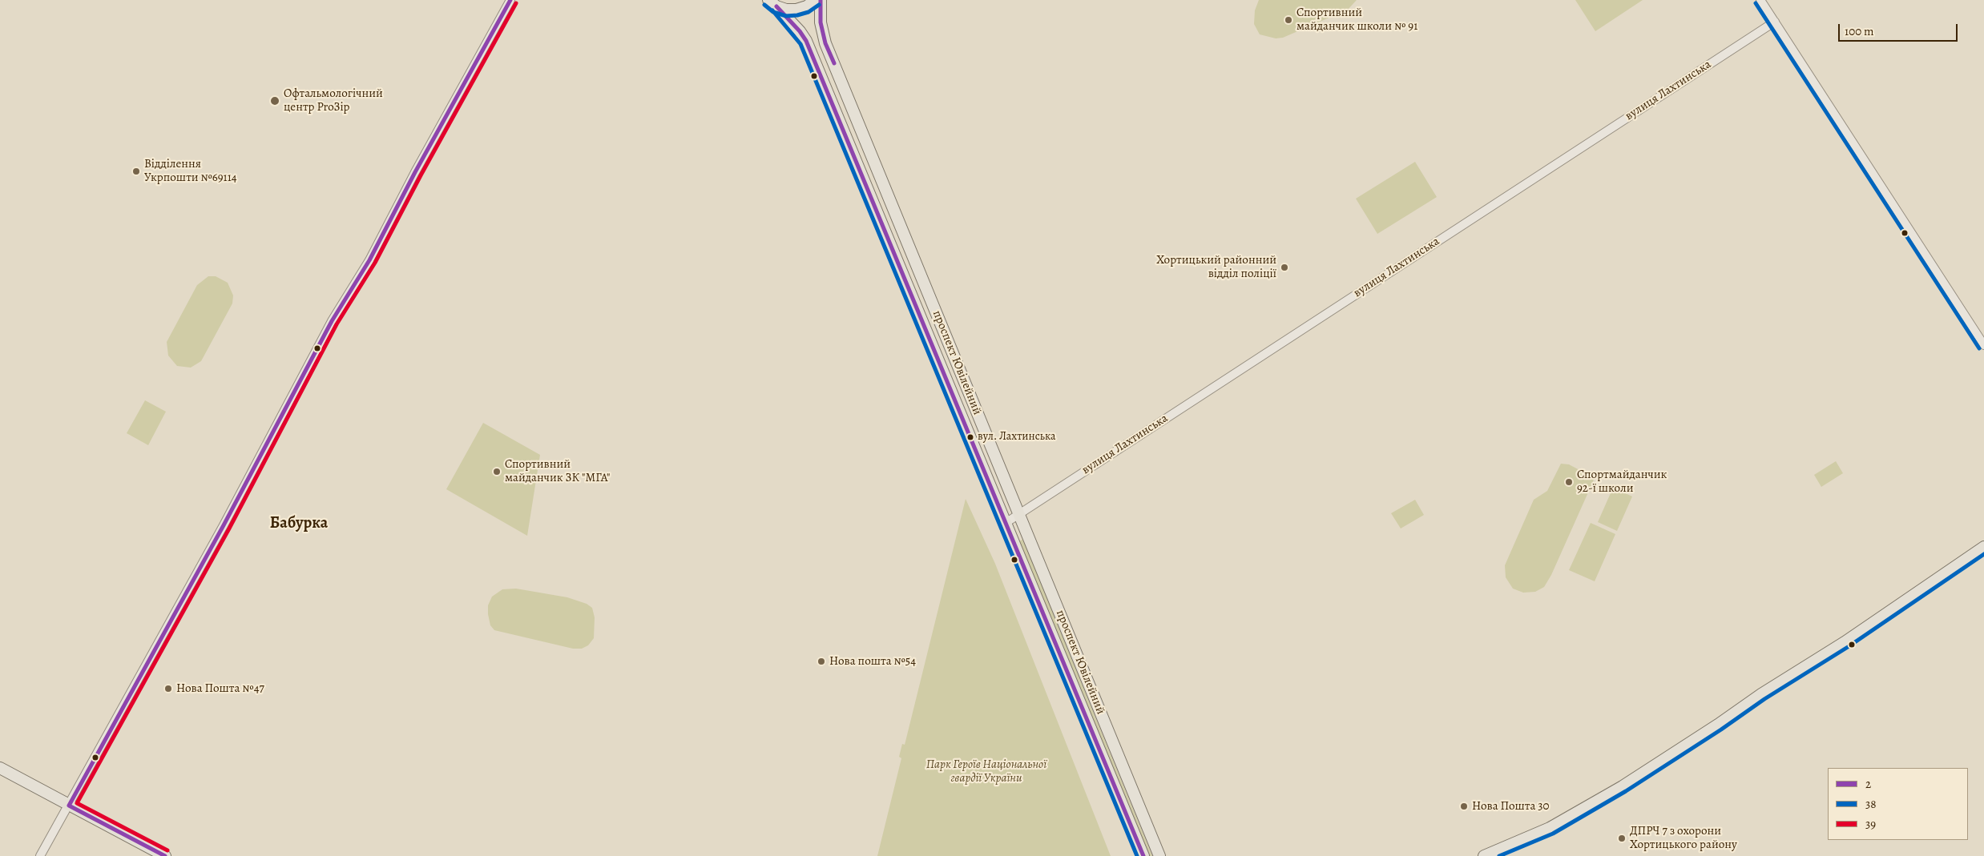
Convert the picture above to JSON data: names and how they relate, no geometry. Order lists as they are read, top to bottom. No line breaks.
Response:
{"streets":{"main road":["проспект Ювілейний"],"street":["вулиця Лахтинська"]},"crossings":[["вулиця Лахтинська","проспект Ювілейний"]],"districts":["Бабурка"],"parks":["Парк Героїв Національної гвардії України"],"places":["Спортивний майданчик школи № 91","Офтальмологічний центр ProЗір","Відділення Укрпошти №69114","Хортицький районний відділ поліції","вул. Лахтинська","Спортивний майданчик ЗК \"МГА\"","Спортмайданчик 92-ї школи","Нова пошта №54","Нова Пошта №47","Нова Пошта 30","ДПРЧ 7 з охорони Хортицького району"],"lines":["transit line 2","transit line 38","transit line 39"],"legend":["2","38","39"],"scale_bar":"100 m"}
